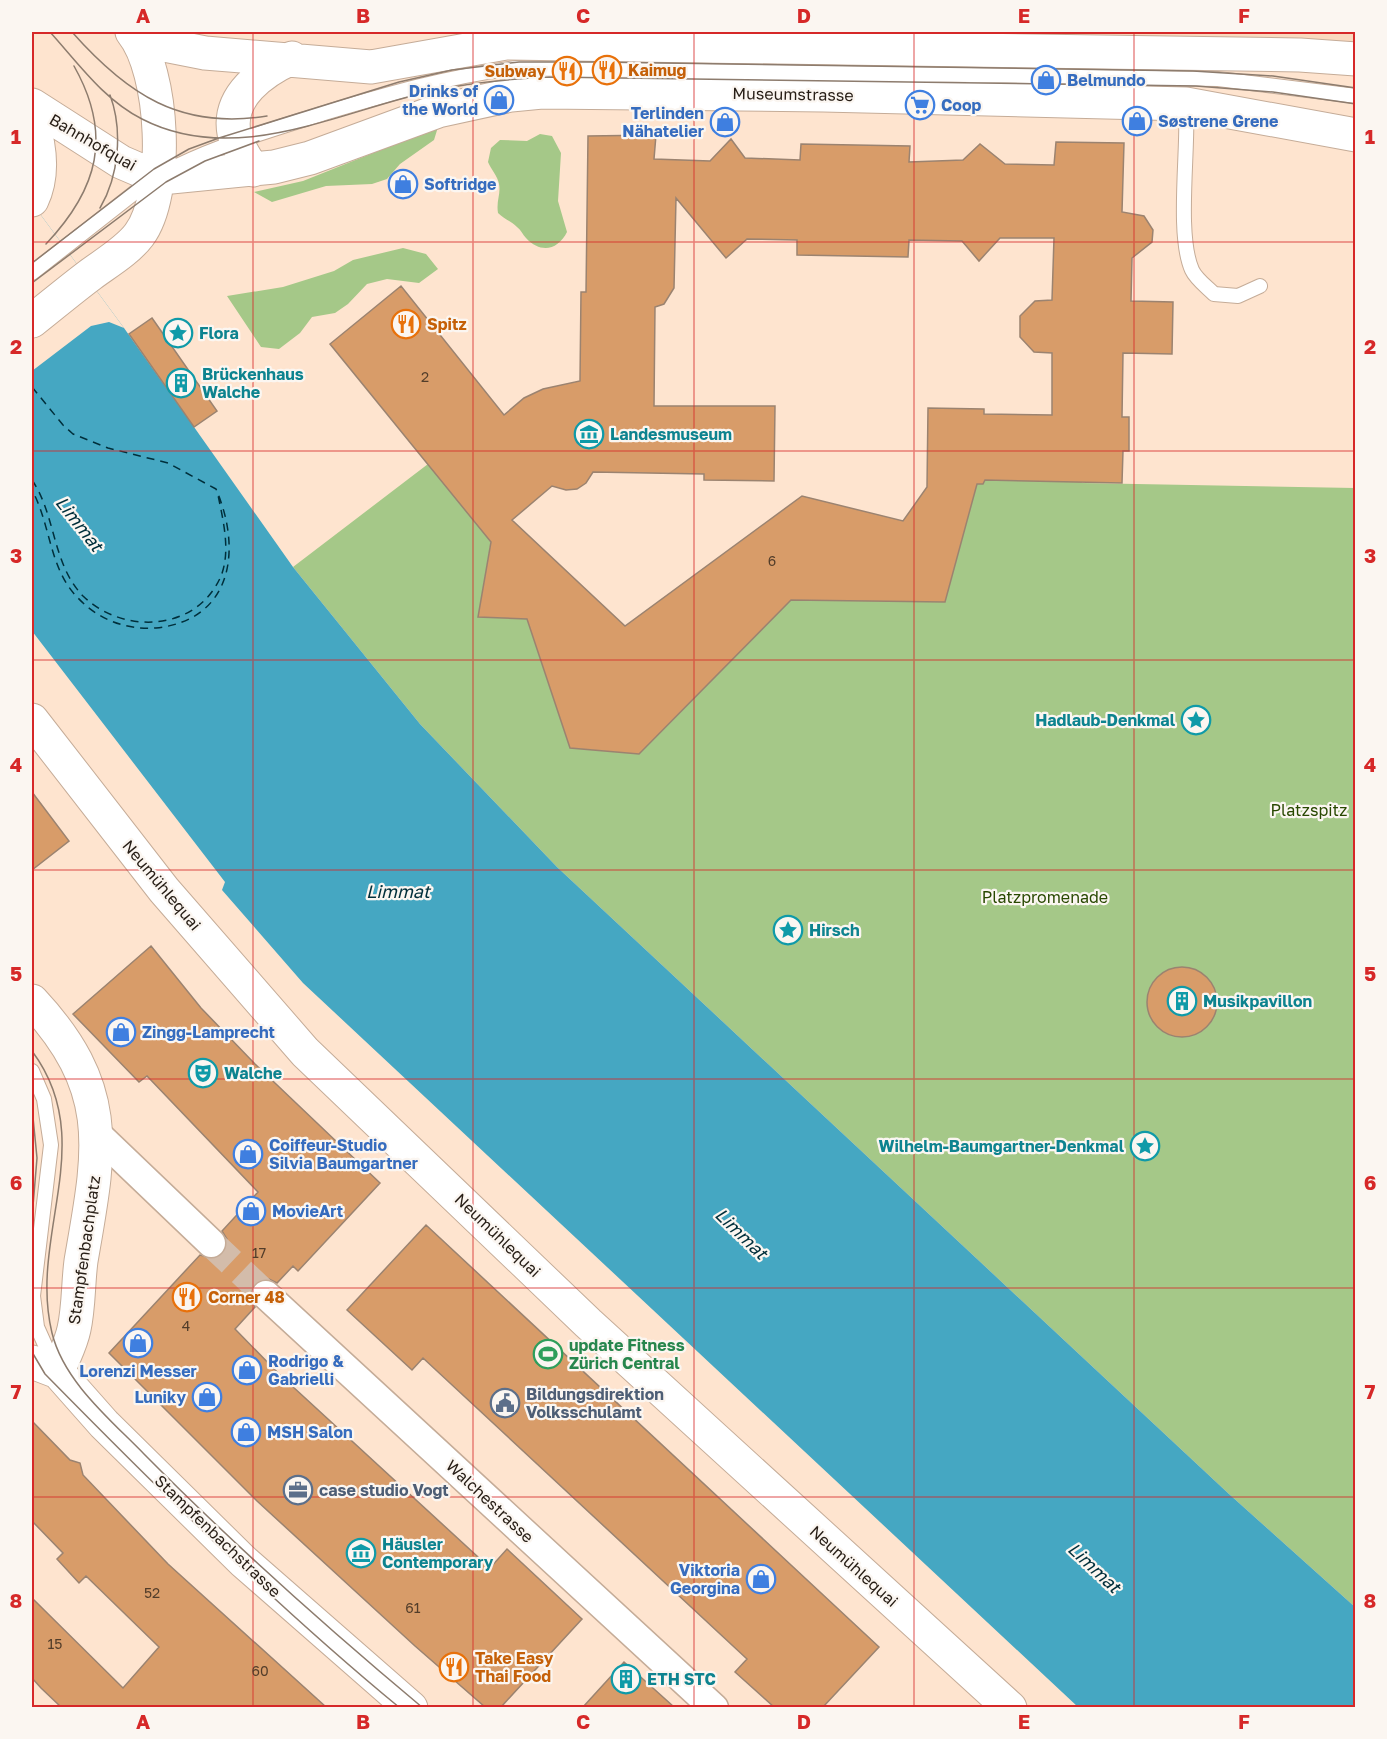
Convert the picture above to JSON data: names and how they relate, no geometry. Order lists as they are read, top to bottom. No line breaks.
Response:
{"streets":{"street":["Museumstrasse","Bahnhofquai","Neumühlequai","Stampfenbachplatz","Walchestrasse","Stampfenbachstrasse"]},"crossings":[["Museumstrasse","Bahnhofquai"],["Stampfenbachplatz","Stampfenbachstrasse"]],"water":["Limmat"],"parks":["Platzspitz","Platzpromenade"],"places":{"restaurant":["Kaimug","Subway","Spitz","Corner 48","Take Easy Thai Food"],"shop":["Belmundo","Drinks of the World","Søstrene Grene","Terlinden Nähatelier","Softridge","Zingg-Lamprecht","Coiffeur-Studio Silvia Baumgartner","MovieArt","Lorenzi Messer","Rodrigo & Gabrielli","Luniky","MSH Salon","Viktoria Georgina"],"supermarket":["Coop"],"place":["Flora","Hadlaub-Denkmal","Hirsch","Wilhelm-Baumgartner-Denkmal"],"building":["Brückenhaus Walche","Musikpavillon","ETH STC"],"museum":["Landesmuseum","Häusler Contemporary"],"theatre":["Walche"],"sports":["update Fitness Zürich Central"],"public building":["Bildungsdirektion Volksschulamt"],"office":["case studio Vogt"]},"house_numbers":["2","6","17","4","52","61","15","60"],"grid":{"columns":["A","B","C","D","E","F"],"rows":["1","2","3","4","5","6","7","8"]}}
